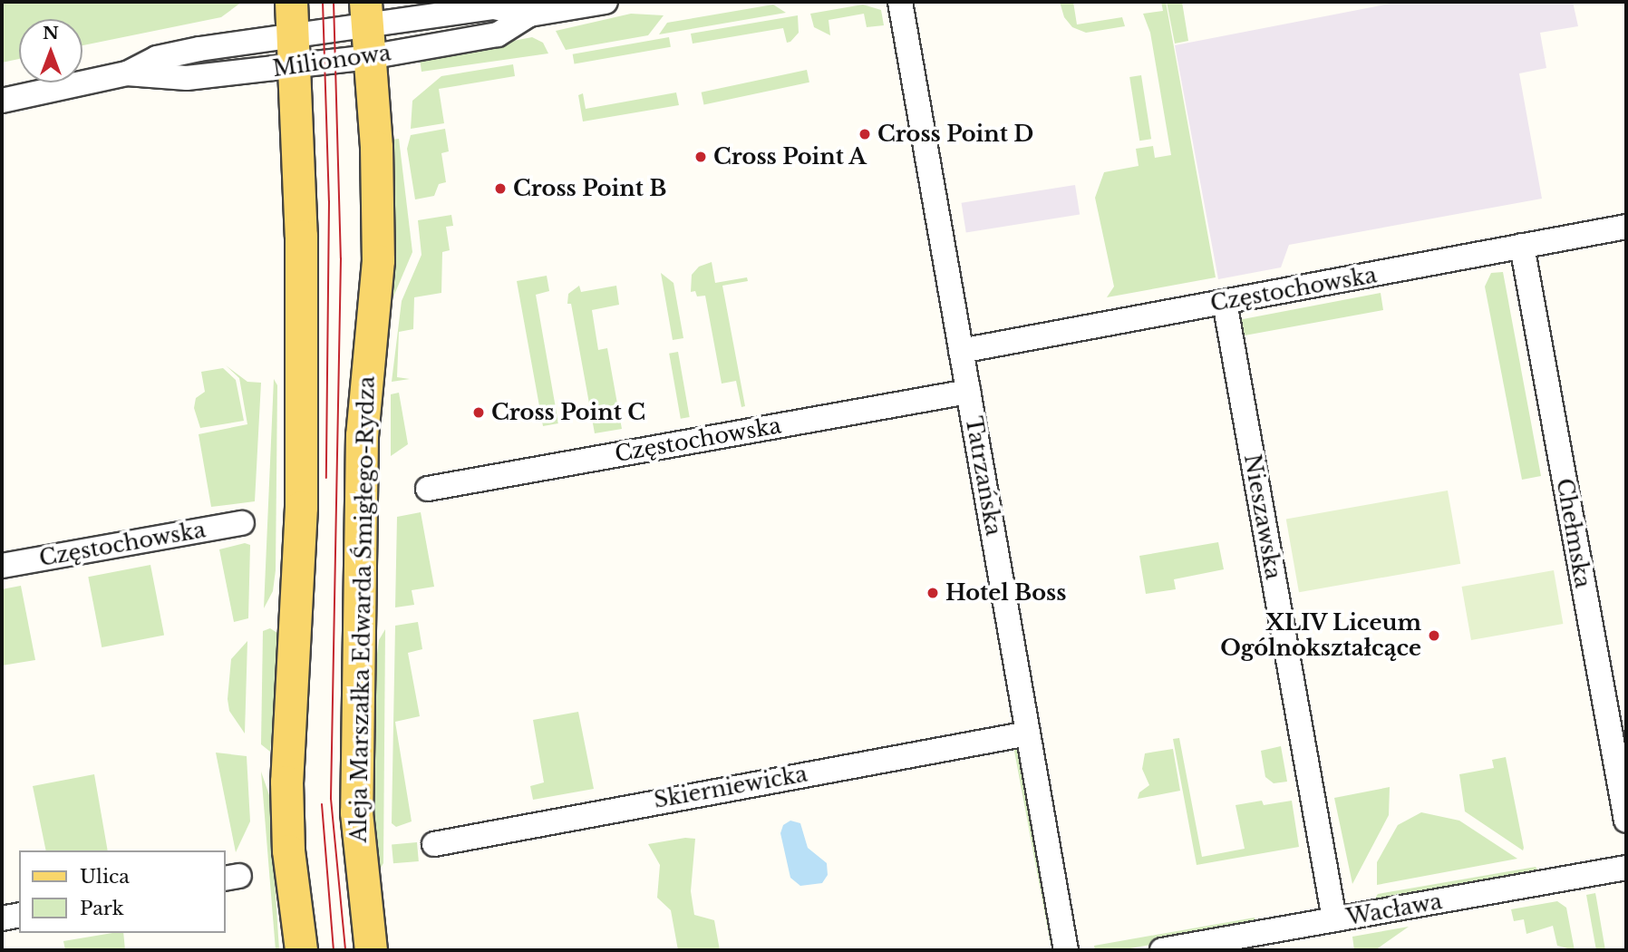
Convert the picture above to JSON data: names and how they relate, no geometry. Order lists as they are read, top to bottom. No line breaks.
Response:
{"streets":{"main road":["Aleja Marszałka Edwarda Śmigłego-Rydza"],"street":["Milionowa","Częstochowska","Tatrzańska","Nieszawska","Chełmska","Skierniewicka","Wacława"]},"crossings":[["Milionowa","Aleja Marszałka Edwarda Śmigłego-Rydza"],["Częstochowska","Tatrzańska"],["Częstochowska","Nieszawska"],["Częstochowska","Chełmska"],["Tatrzańska","Skierniewicka"],["Nieszawska","Wacława"]],"places":["Cross Point D","Cross Point A","Cross Point B","Cross Point C","Hotel Boss","XLIV Liceum Ogólnokształcące"],"legend":["Ulica","Park"],"north":"top"}
